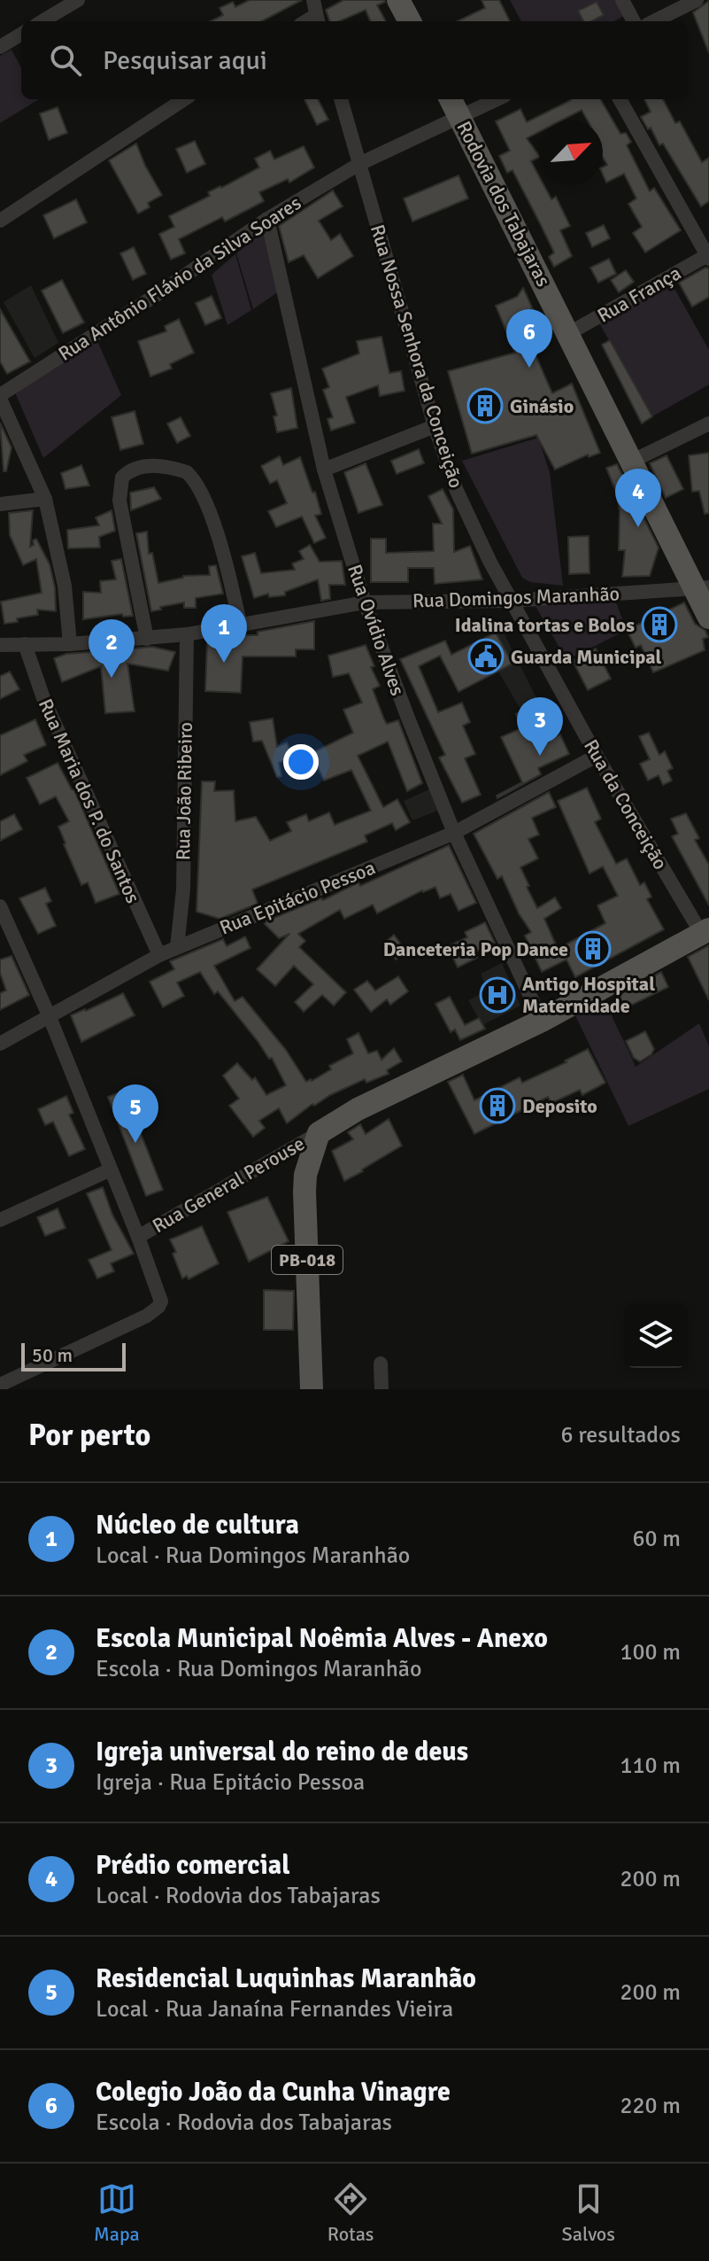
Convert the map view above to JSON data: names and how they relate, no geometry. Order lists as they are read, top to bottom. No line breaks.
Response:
{"streets":{"main road":["Rodovia dos Tabajaras","PB-018"],"street":["Rua Antônio Flávio da Silva Soares","Rua França","Rua Nossa Senhora da Conceição","Rua Domingos Maranhão","Rua Ovídio Alves","Rua João Ribeiro","Rua Maria dos P. do Santos","Rua da Conceição","Rua Epitácio Pessoa","Rua General Perouse"]},"crossings":[["Rodovia dos Tabajaras","Rua Antônio Flávio da Silva Soares"],["Rodovia dos Tabajaras","Rua França"],["Rodovia dos Tabajaras","Rua Domingos Maranhão"],["Rua Antônio Flávio da Silva Soares","Rua Nossa Senhora da Conceição"],["Rua Antônio Flávio da Silva Soares","Rua Ovídio Alves"],["Rua Nossa Senhora da Conceição","Rua Domingos Maranhão"],["Rua Nossa Senhora da Conceição","Rua da Conceição"],["Rua Domingos Maranhão","Rua Ovídio Alves"],["Rua Domingos Maranhão","Rua João Ribeiro"],["Rua Domingos Maranhão","Rua Maria dos P. do Santos"],["Rua Domingos Maranhão","Rua da Conceição"],["Rua Ovídio Alves","Rua Epitácio Pessoa"],["Rua João Ribeiro","Rua Epitácio Pessoa"],["Rua Maria dos P. do Santos","Rua Epitácio Pessoa"],["Rua da Conceição","Rua Epitácio Pessoa"],["Rua General Perouse","PB-018"]],"places":{"building":["Ginásio","Idalina tortas e Bolos","Danceteria Pop Dance","Deposito"],"public building":["Guarda Municipal"],"hospital":["Antigo Hospital Maternidade"]},"scale_bar":"50 m","north":"top right","page":{"search":"Pesquisar aqui","pins":["6","4","1","2","3","5"],"scale":"50 m","heading":["Por perto","6 resultados"],"list":[{"mark":"1","name":"Núcleo de cultura","note":"Local · Rua Domingos Maranhão","value":"60 m"},{"mark":"2","name":"Escola Municipal Noêmia Alves - Anexo","note":"Escola · Rua Domingos Maranhão","value":"100 m"},{"mark":"3","name":"Igreja universal do reino de deus","note":"Igreja · Rua Epitácio Pessoa","value":"110 m"},{"mark":"4","name":"Prédio comercial","note":"Local · Rodovia dos Tabajaras","value":"200 m"},{"mark":"5","name":"Residencial Luquinhas Maranhão","note":"Local · Rua Janaína Fernandes Vieira","value":"200 m"},{"mark":"6","name":"Colegio João da Cunha Vinagre","note":"Escola · Rodovia dos Tabajaras","value":"220 m"}],"nav":["Mapa","Rotas","Salvos"]}}
